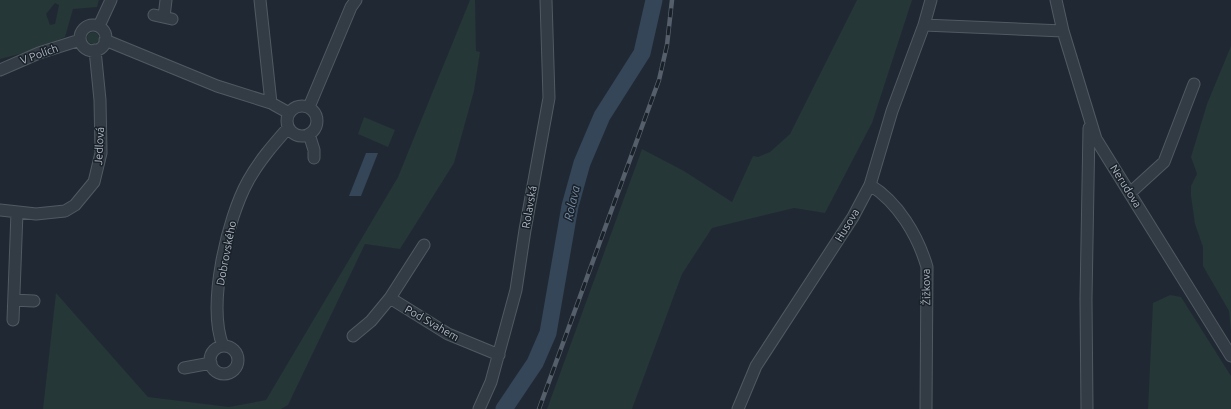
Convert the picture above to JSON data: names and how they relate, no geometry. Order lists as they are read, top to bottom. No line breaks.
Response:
{"streets":{"street":["V Polích","Jedlová","Nerudova","Rolavská","Husova","Dobrovského","Žižkova","Pod Svahem"]},"crossings":[["V Polích","Jedlová"],["Rolavská","Pod Svahem"],["Husova","Žižkova"]],"water":["Rolava"]}
